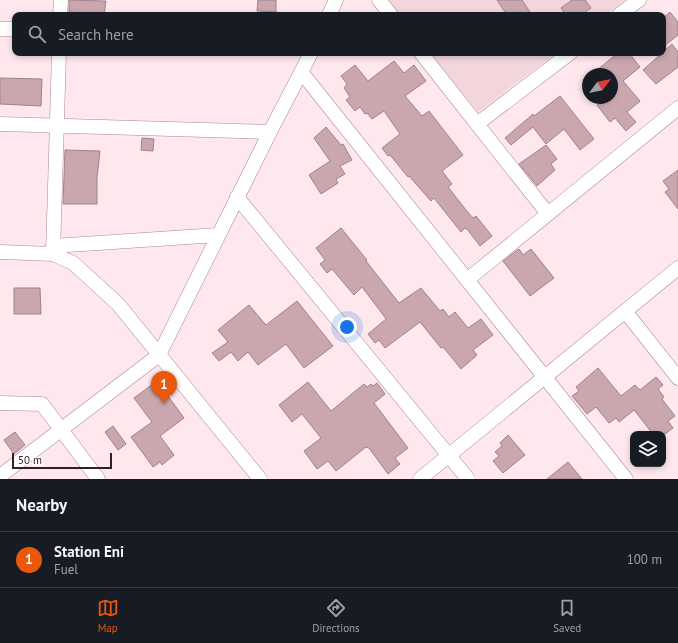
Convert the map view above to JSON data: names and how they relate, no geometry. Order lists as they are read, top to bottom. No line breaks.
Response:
{"scale_bar":"50 m","north":"top right","page":{"search":"Search here","pins":"1","scale":"50 m","heading":"Nearby","list":[{"mark":"1","name":"Station Eni","note":"Fuel","value":"100 m"}],"nav":["Map","Directions","Saved"]}}
